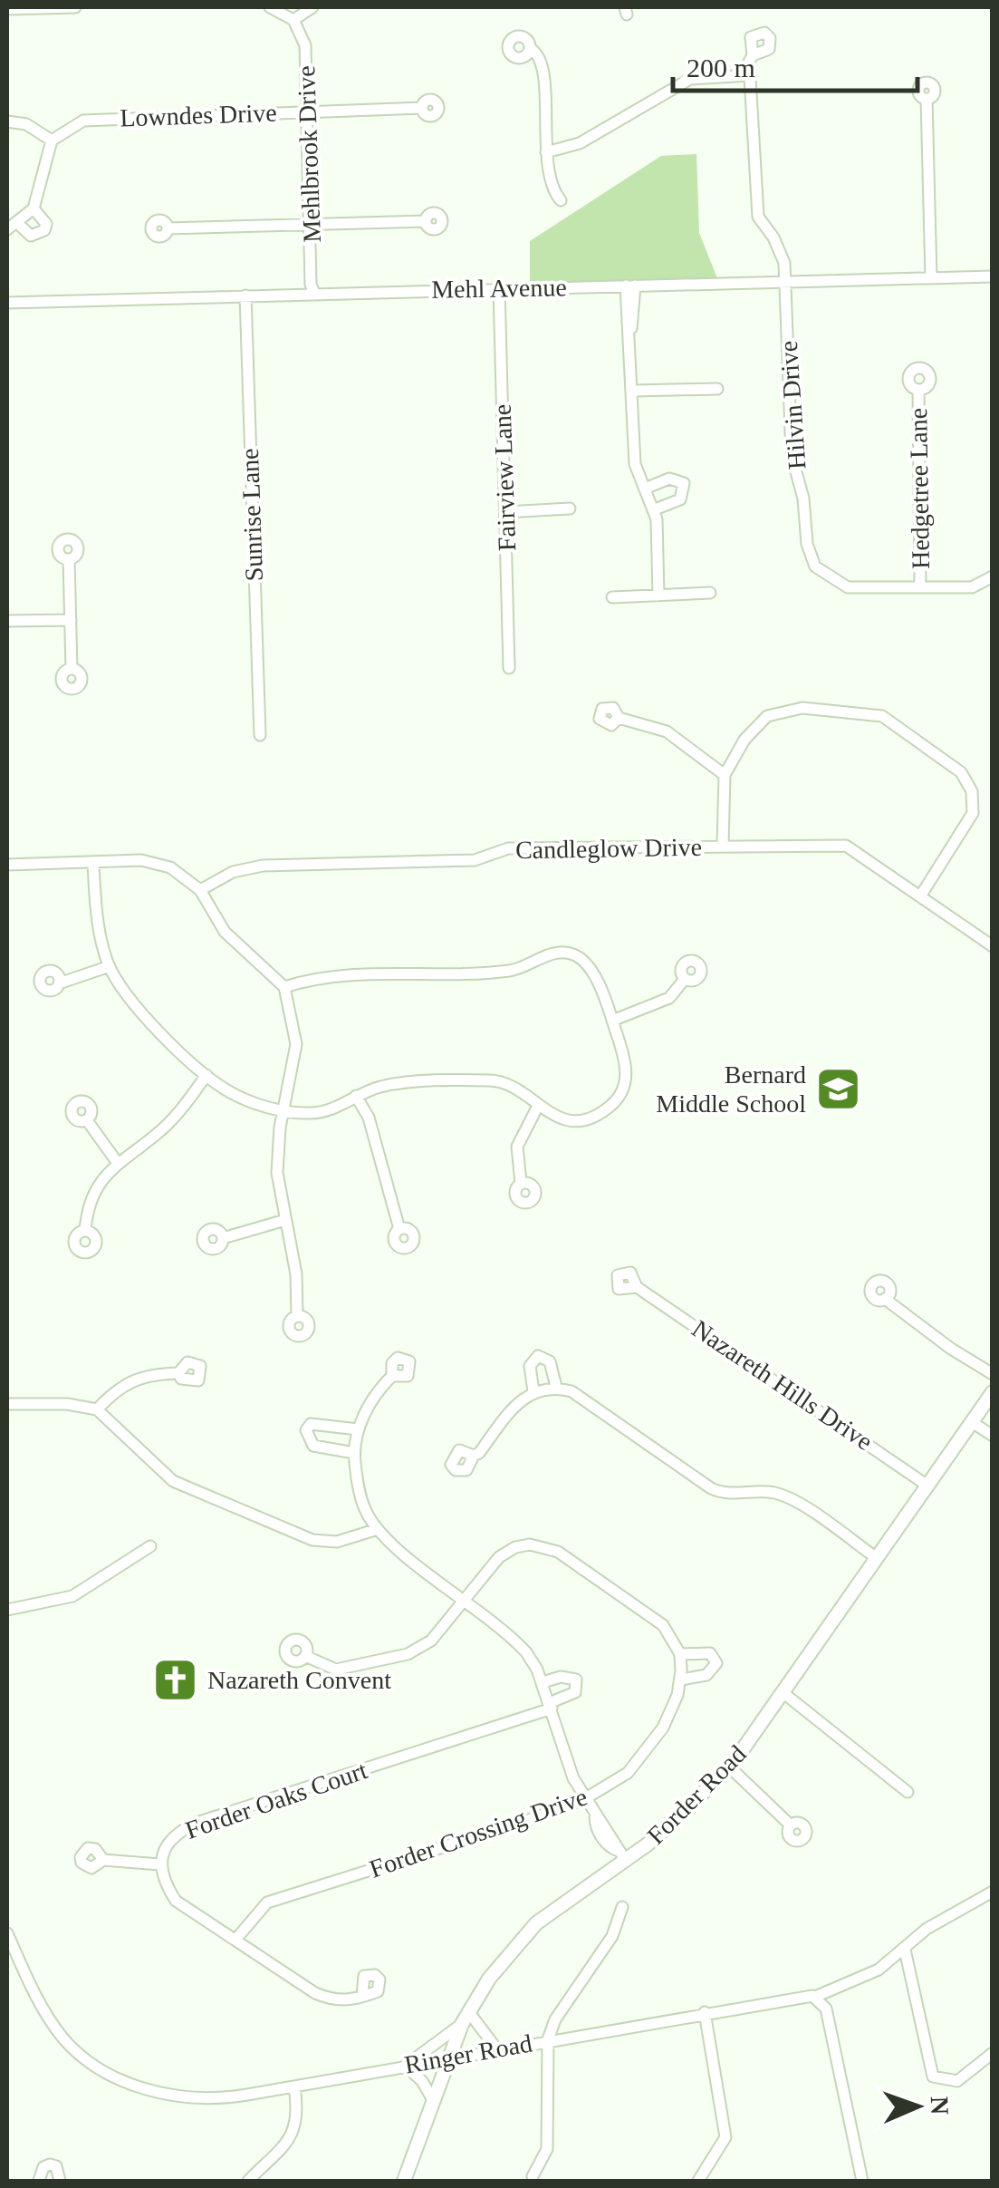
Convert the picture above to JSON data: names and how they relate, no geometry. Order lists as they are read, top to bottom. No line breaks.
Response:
{"streets":{"main road":["Forder Road"],"street":["Lowndes Drive","Mehlbrook Drive","Mehl Avenue","Hilvin Drive","Fairview Lane","Hedgetree Lane","Sunrise Lane","Candleglow Drive","Nazareth Hills Drive","Forder Oaks Court","Forder Crossing Drive","Ringer Road"]},"crossings":[["Lowndes Drive","Mehlbrook Drive"],["Mehlbrook Drive","Mehl Avenue"],["Mehl Avenue","Hilvin Drive"],["Mehl Avenue","Fairview Lane"],["Mehl Avenue","Sunrise Lane"],["Hilvin Drive","Hedgetree Lane"],["Nazareth Hills Drive","Forder Road"],["Forder Road","Ringer Road"],["Forder Oaks Court","Forder Crossing Drive"]],"places":{"school or university":["Bernard Middle School"],"church":["Nazareth Convent"]},"scale_bar":"200 m","north":"right"}
